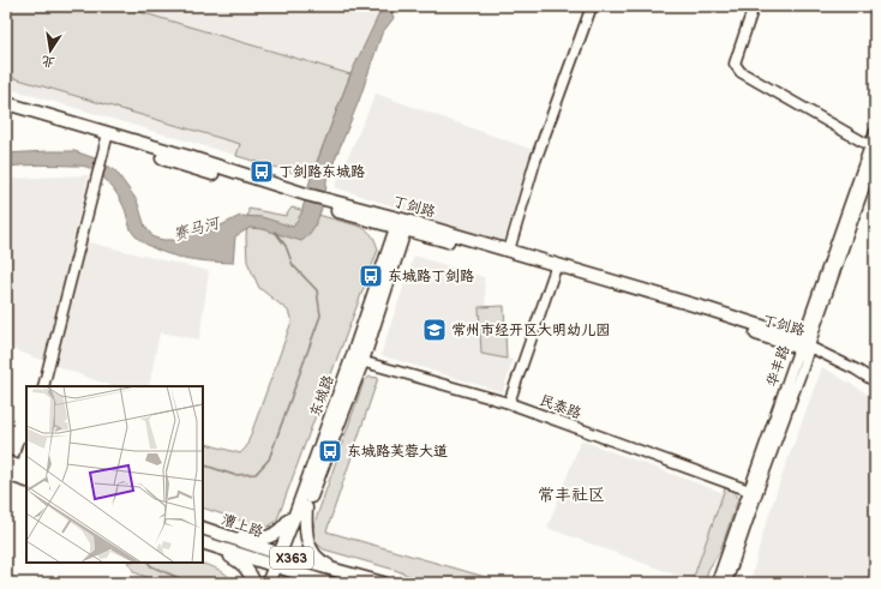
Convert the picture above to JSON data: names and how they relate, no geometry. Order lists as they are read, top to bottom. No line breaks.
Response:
{"streets":{"main road":["丁剑路","东城路","漕上路","X363"],"street":["华丰路","民泰路"]},"crossings":[["丁剑路","华丰路"],["丁剑路","东城路"],["华丰路","民泰路"],["东城路","民泰路"],["东城路","漕上路"]],"districts":["常丰社区"],"water":["赛马河"],"places":{"bus stop":["丁剑路东城路","东城路丁剑路","东城路芙蓉大道"],"school or university":["常州市经开区大明幼儿园"]},"north":"bottom"}
